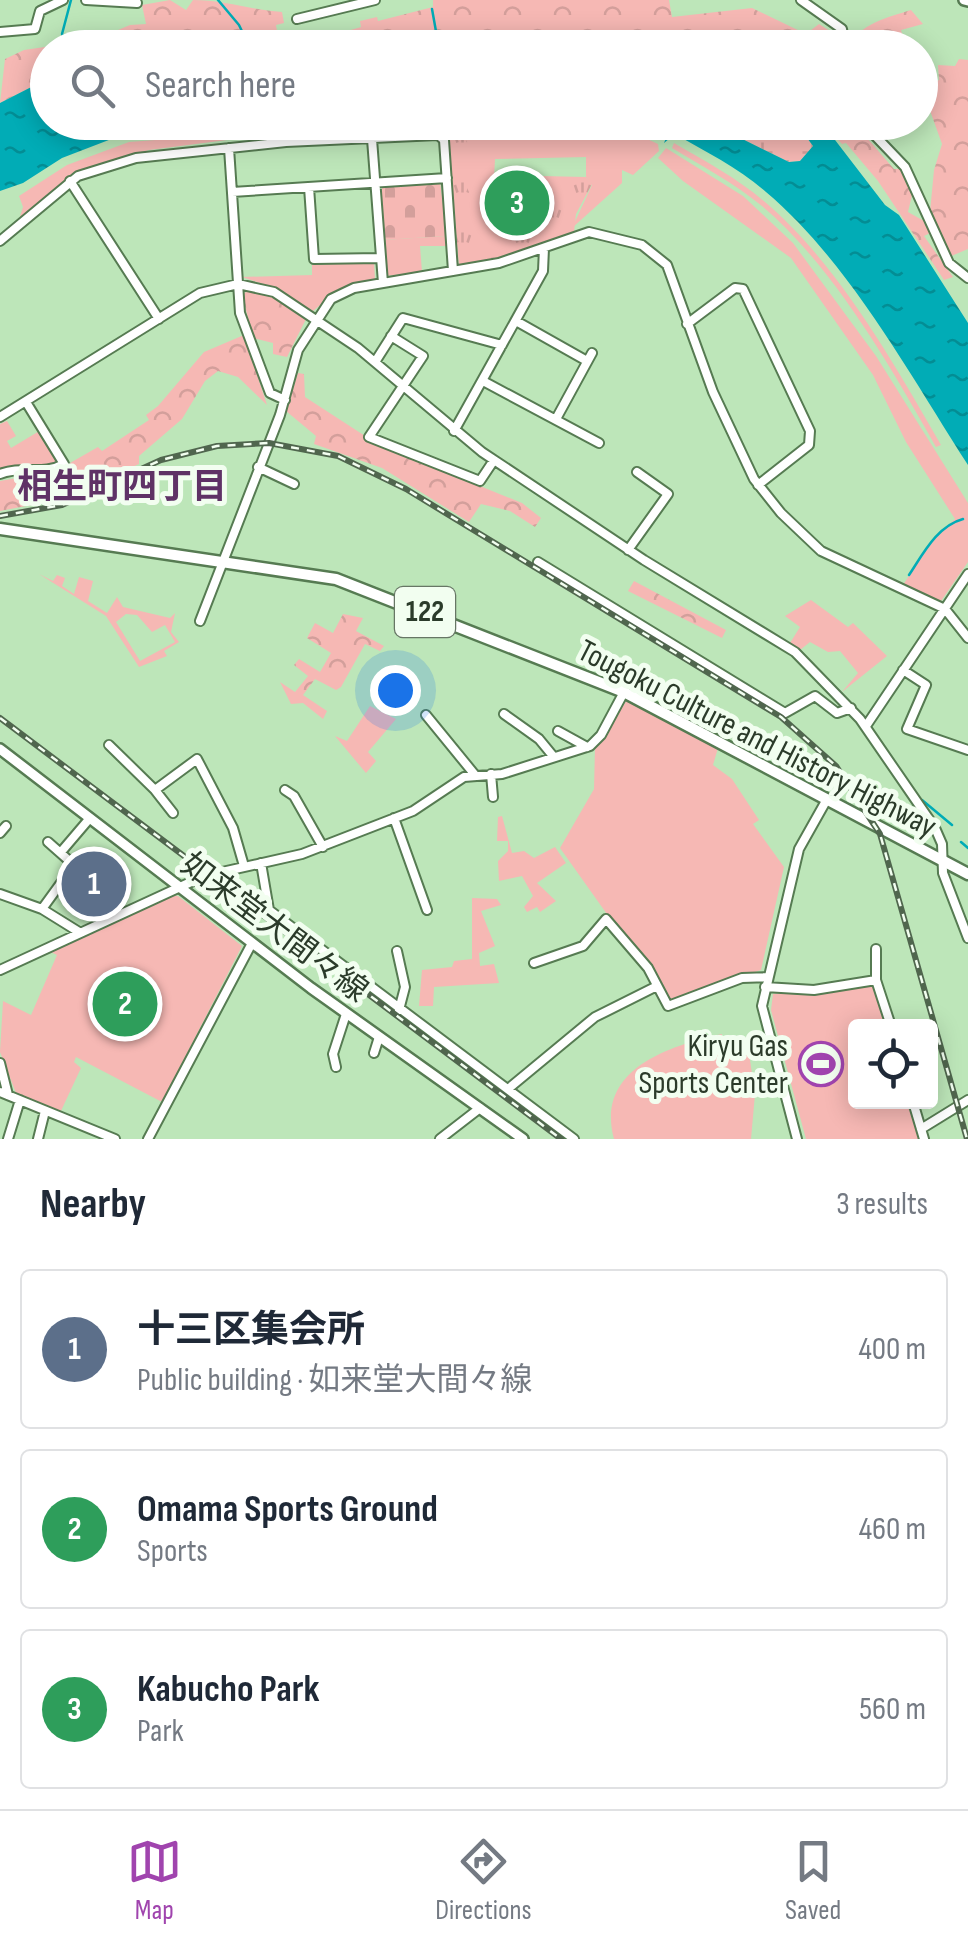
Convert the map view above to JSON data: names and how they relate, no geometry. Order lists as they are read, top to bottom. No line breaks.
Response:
{"streets":{"highway":["122","Tougoku Culture and History Highway"],"main road":["如来堂大間々線"]},"districts":["相生町四丁目"],"places":{"sports":["Kiryu Gas Sports Center"]},"page":{"search":"Search here","pins":["3","1","2"],"heading":["Nearby","3 results"],"list":[{"mark":"1","name":"十三区集会所","note":"Public building · 如来堂大間々線","value":"400 m"},{"mark":"2","name":"Omama Sports Ground","note":"Sports","value":"460 m"},{"mark":"3","name":"Kabucho Park","note":"Park","value":"560 m"}],"nav":["Map","Directions","Saved"]}}
